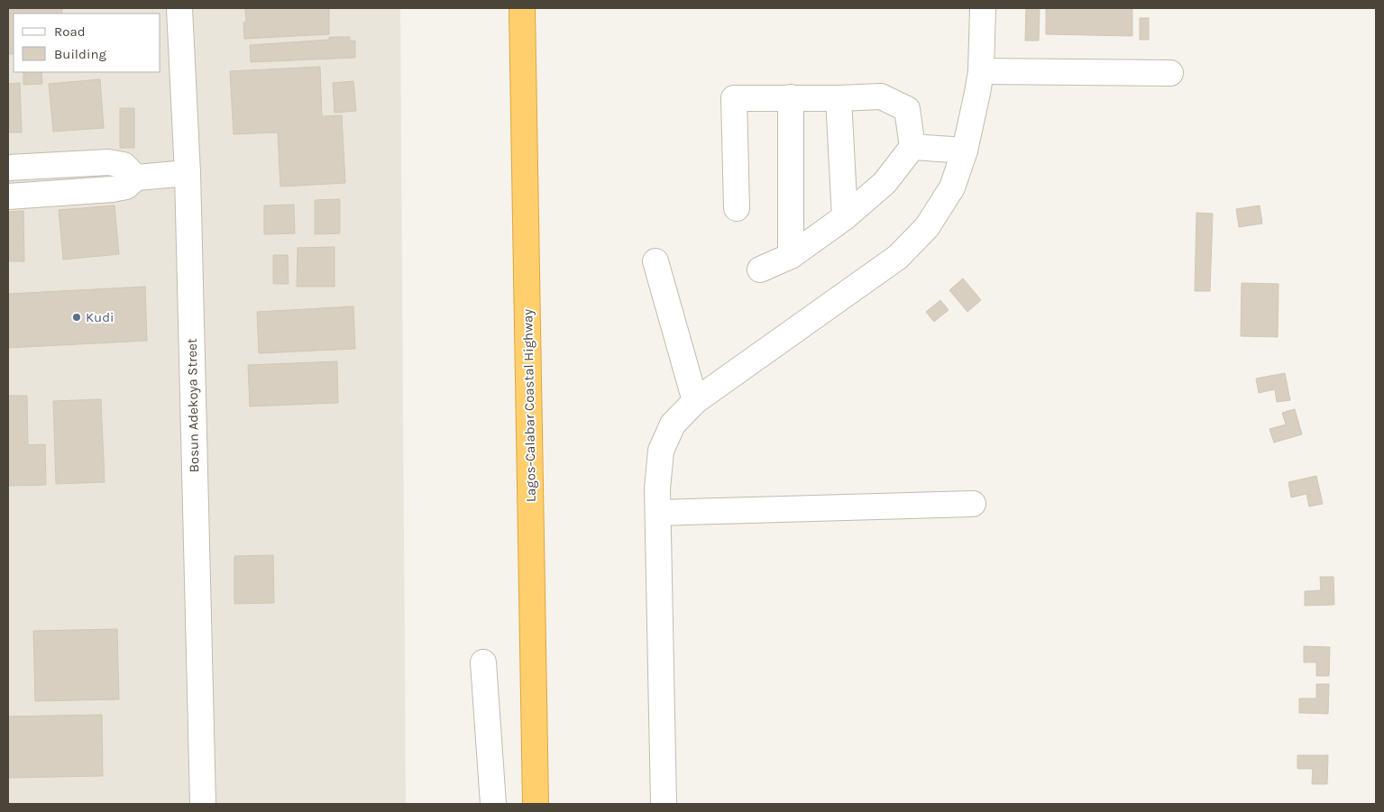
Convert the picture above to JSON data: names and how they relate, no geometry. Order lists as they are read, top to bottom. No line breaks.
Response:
{"streets":{"highway":["Lagos-Calabar Coastal Highway"],"street":["Bosun Adekoya Street"]},"places":["Kudi"],"legend":["Road","Building"]}
